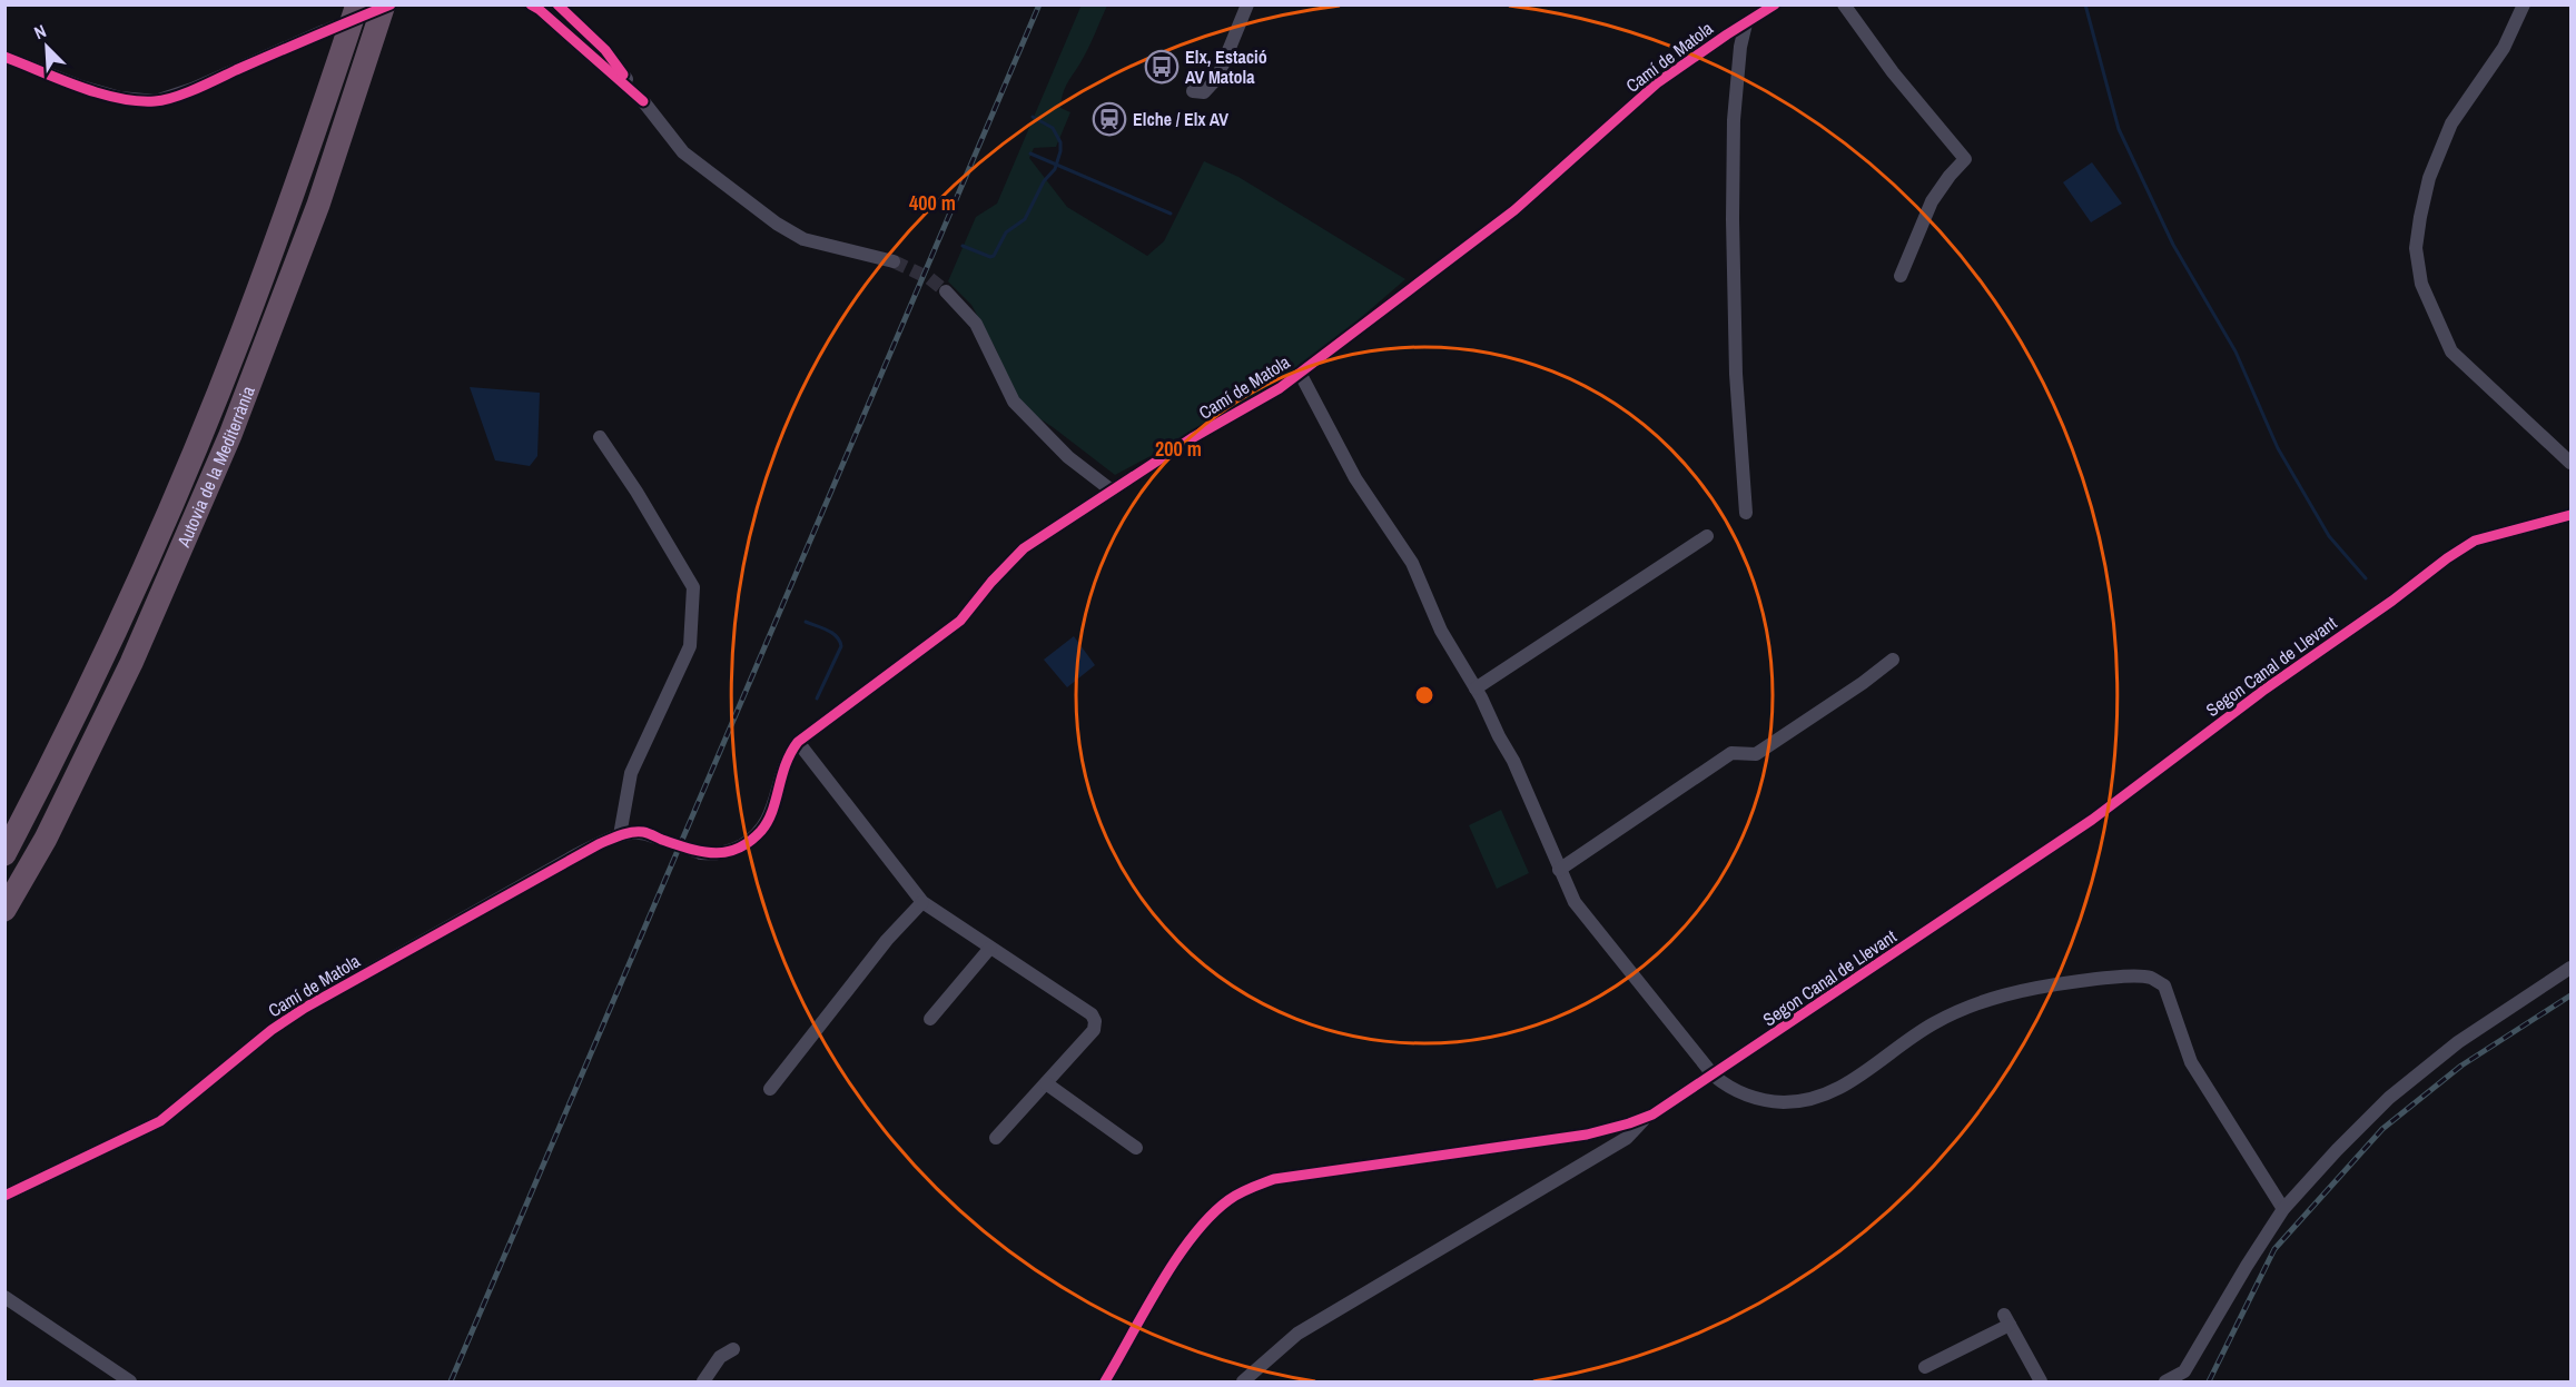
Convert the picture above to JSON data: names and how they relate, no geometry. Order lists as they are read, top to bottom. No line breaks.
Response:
{"streets":{"highway":["Autovia de la Mediterrània"],"street":["Camí de Matola","Segon Canal de Llevant"]},"places":{"bus stop":["Elx, Estació AV Matola"],"station":["Elche / Elx AV"]},"north":"top left","rings":["400 m","200 m"]}
